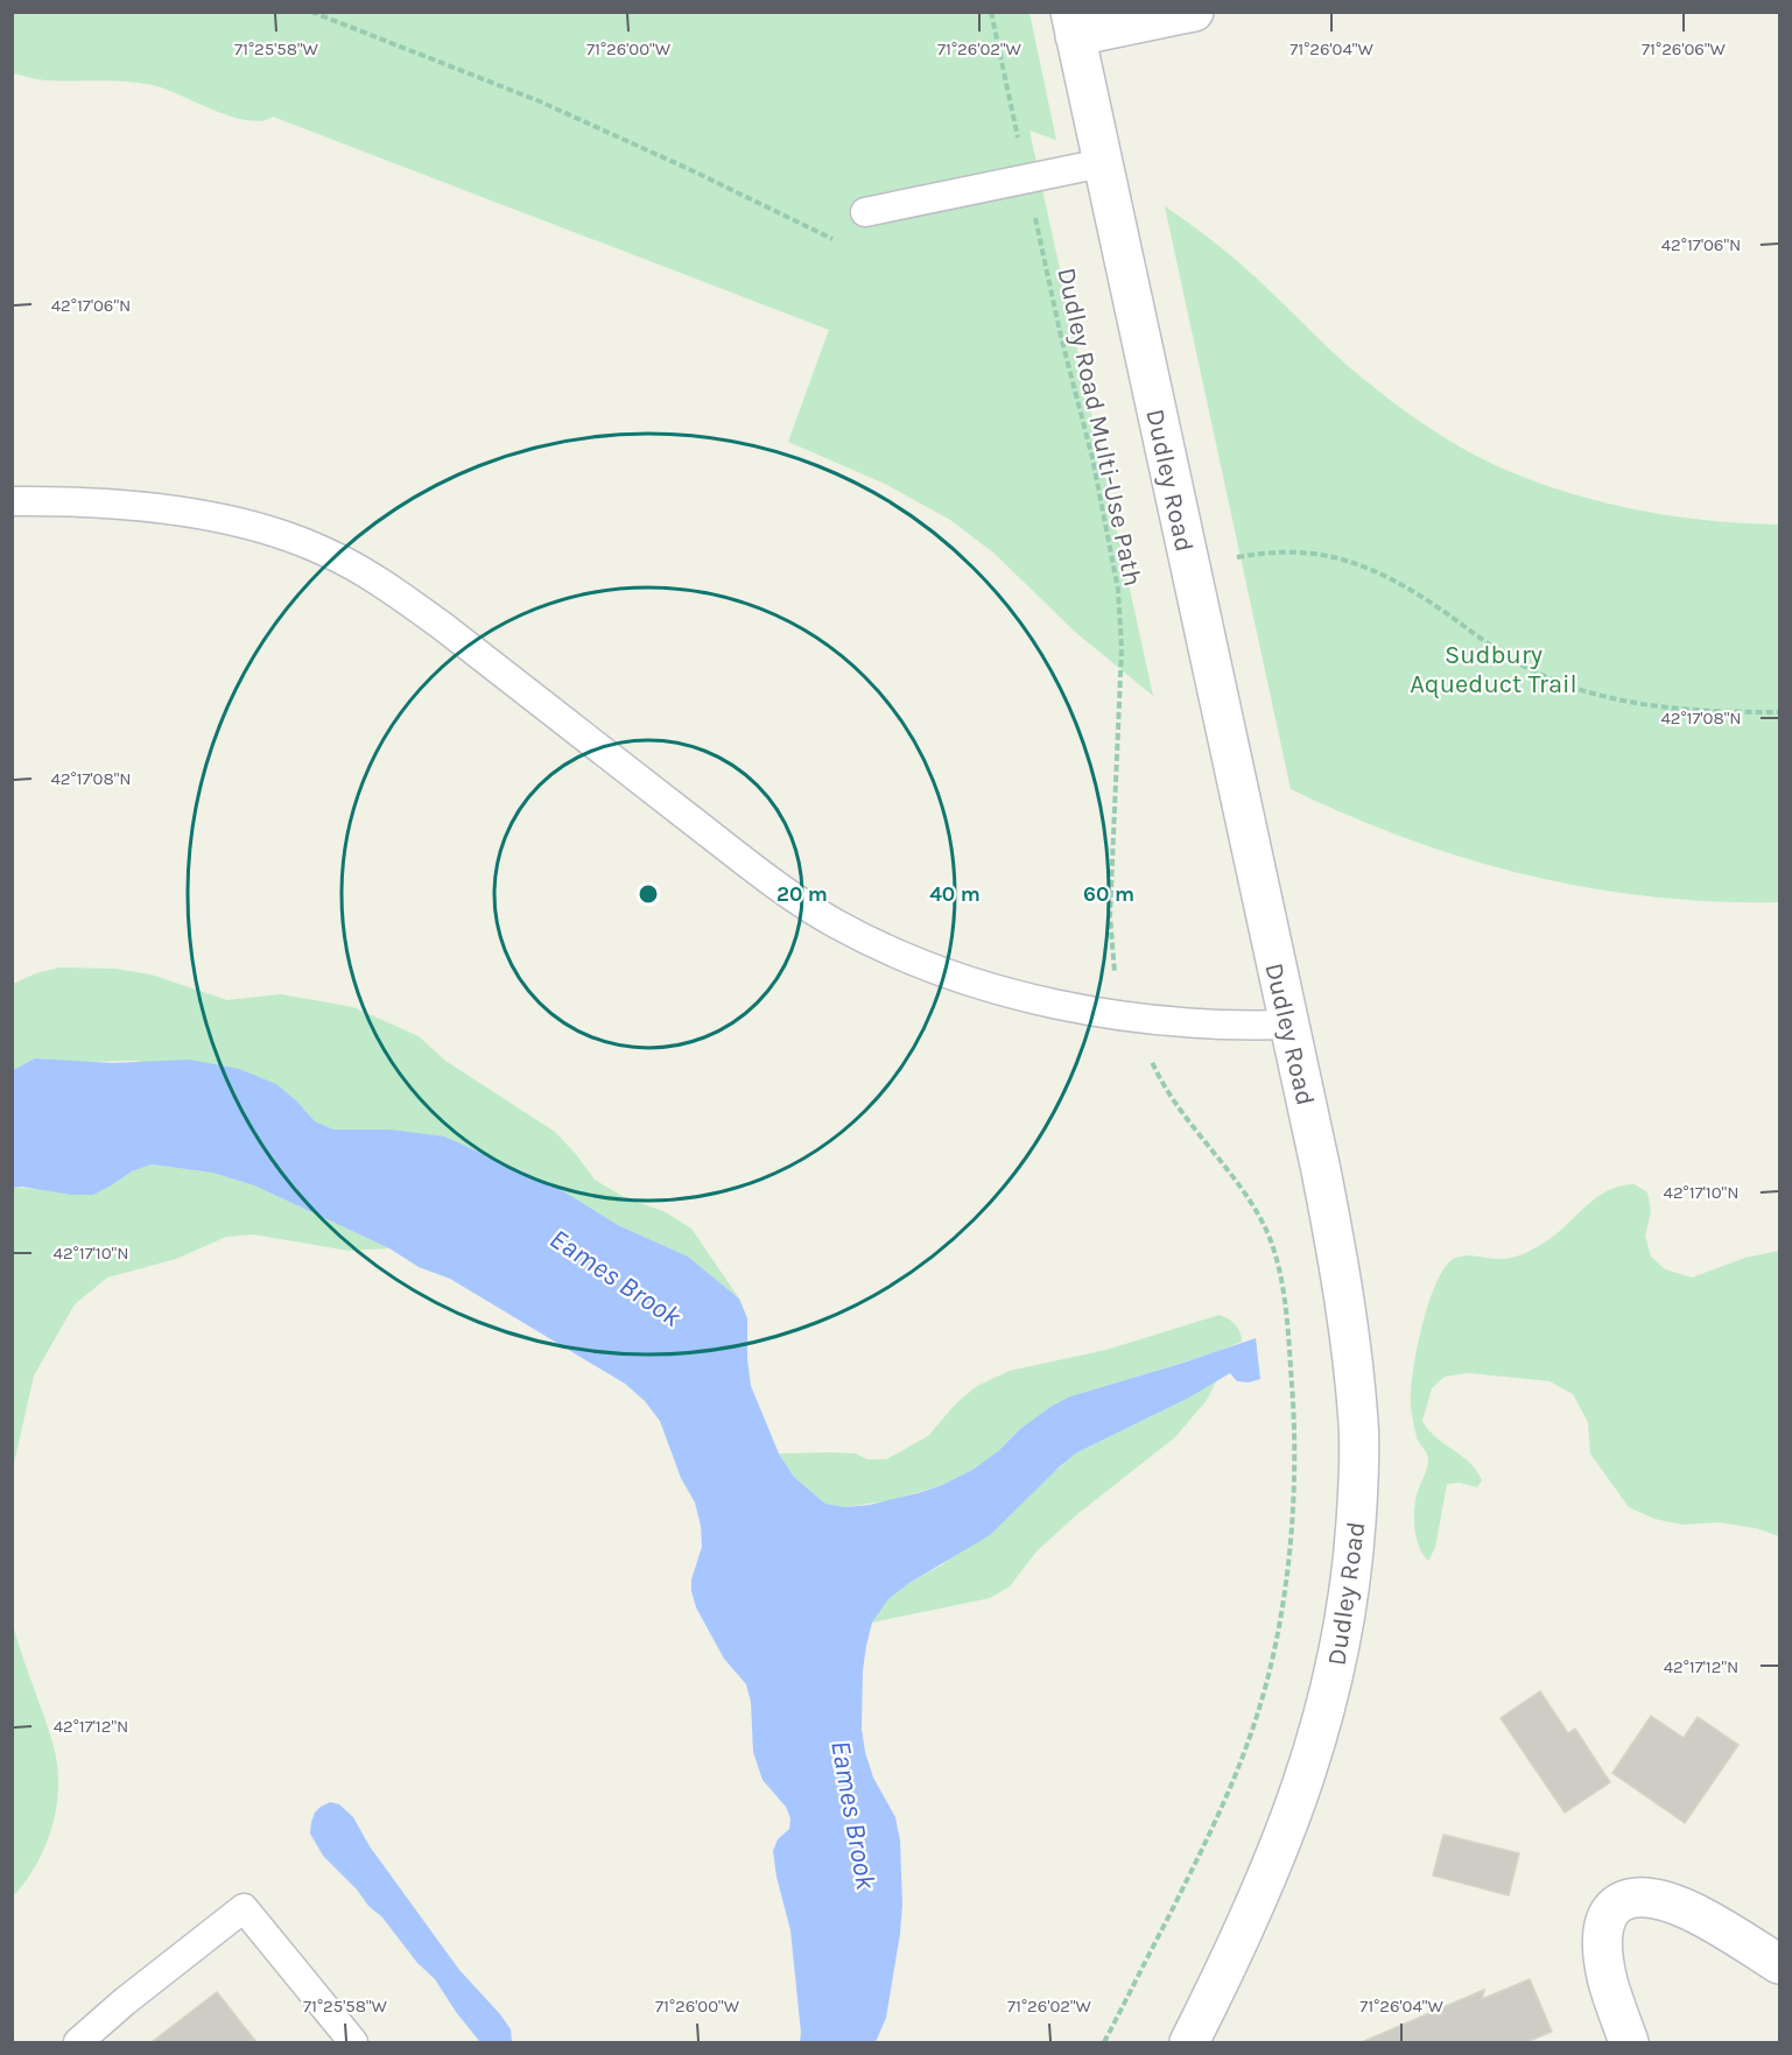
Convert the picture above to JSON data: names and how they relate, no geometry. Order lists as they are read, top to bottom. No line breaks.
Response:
{"streets":{"street":["Dudley Road"],"path":["Dudley Road Multi-Use Path"]},"water":["Eames Brook"],"parks":["Sudbury Aqueduct Trail"],"coordinates":["71°25'58\"W","71°26'00\"W","71°26'02\"W","71°26'04\"W","71°26'06\"W","42°17'06\"N","42°17'08\"N","42°17'10\"N","42°17'12\"N"],"rings":["20 m","40 m","60 m"]}
